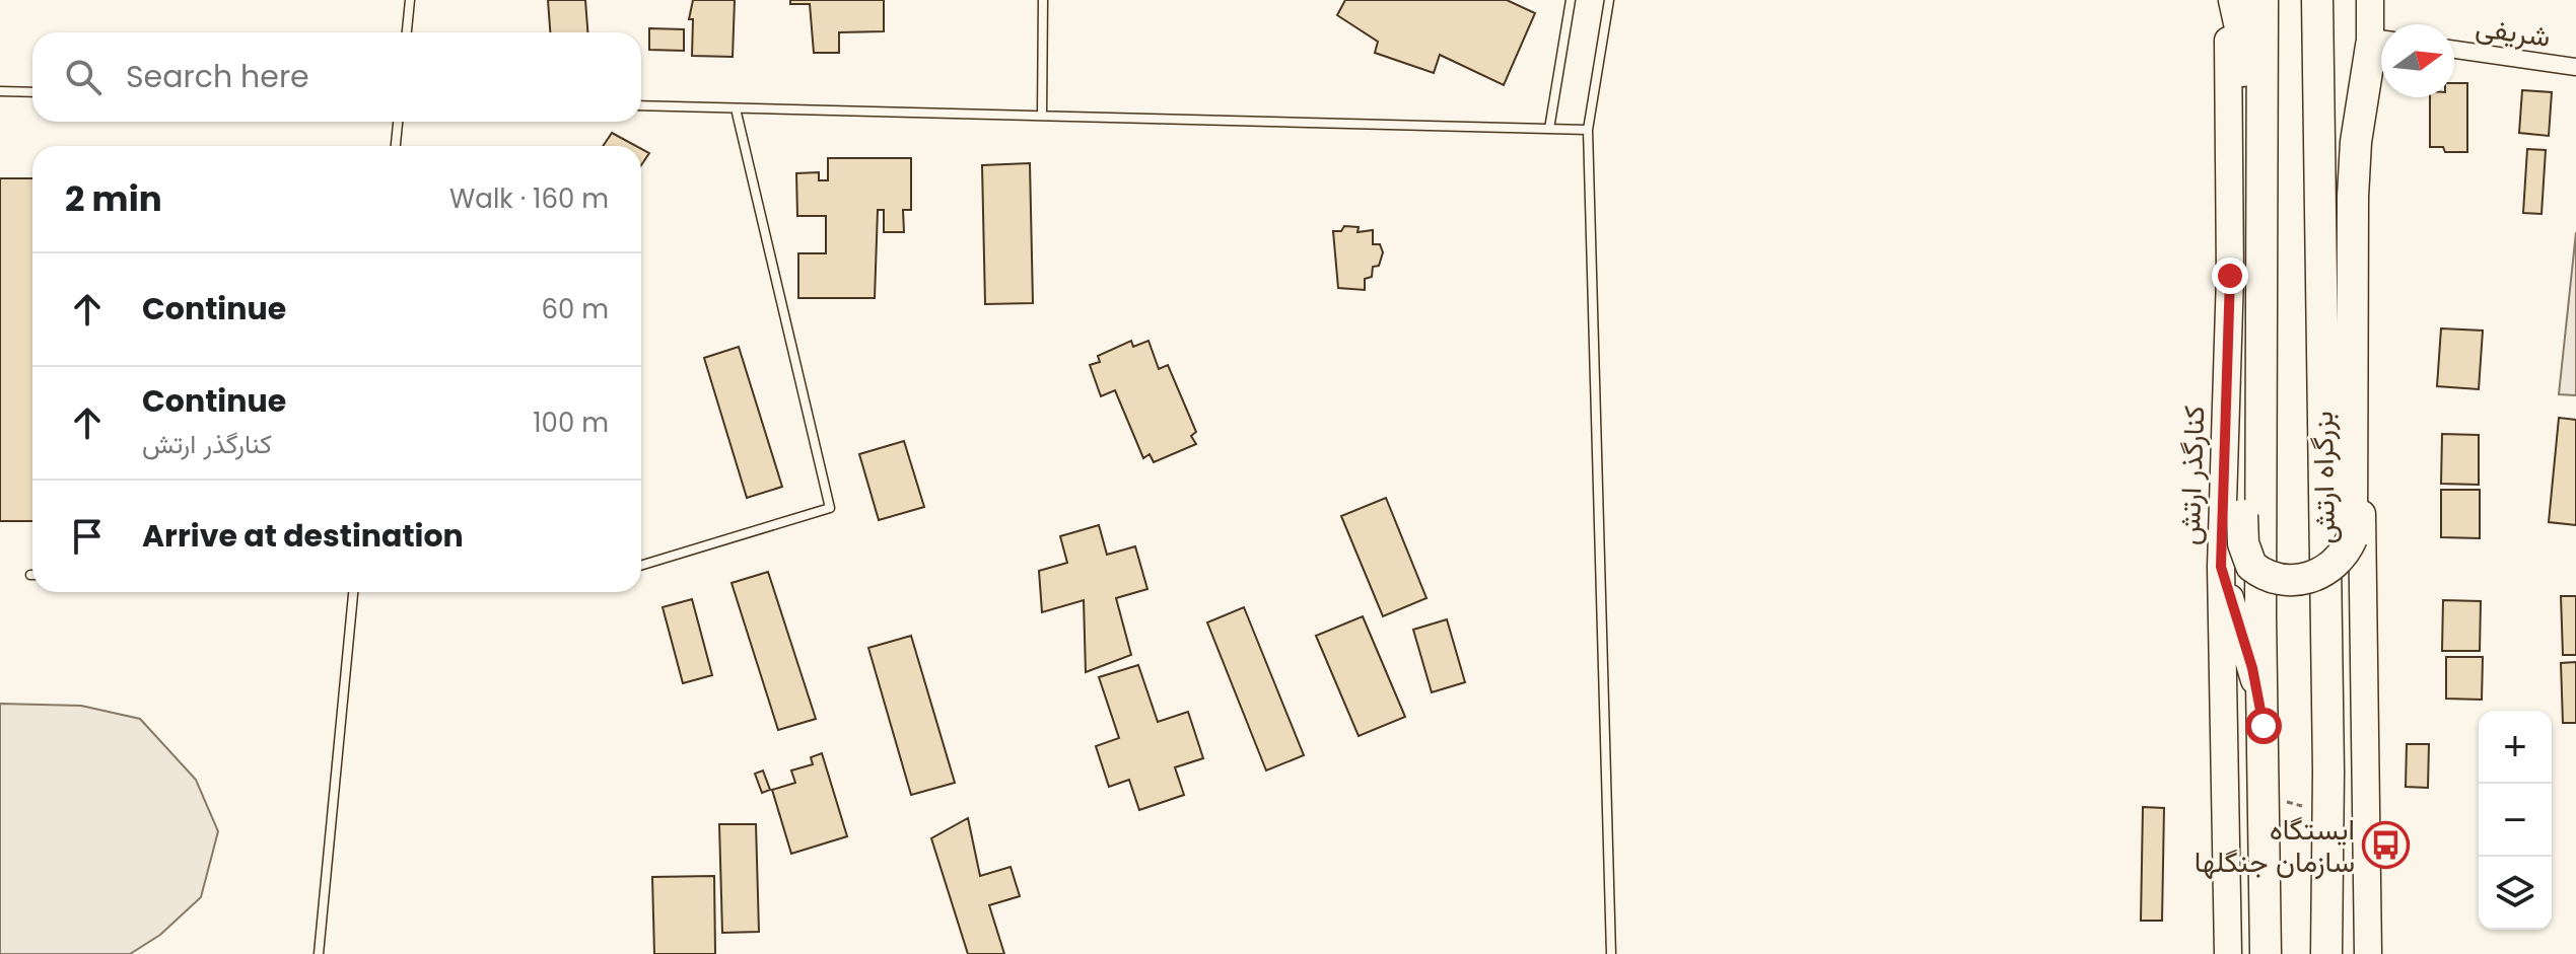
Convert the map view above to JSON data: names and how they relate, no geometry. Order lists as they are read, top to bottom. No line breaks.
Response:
{"streets":{"highway":["بزرگراه ارتش"],"main road":["کنارگذر ارتش"],"street":["شریفی"]},"places":{"bus stop":["ایستگاه سازمان جنگلها"]},"north":"right","page":{"search":"Search here","heading":["2 min","Walk · 160 m"],"list":[["Continue","60 m"],["Continue","کنارگذر ارتش","100 m"],"Arrive at destination"],"map_buttons":["+","−"]}}
